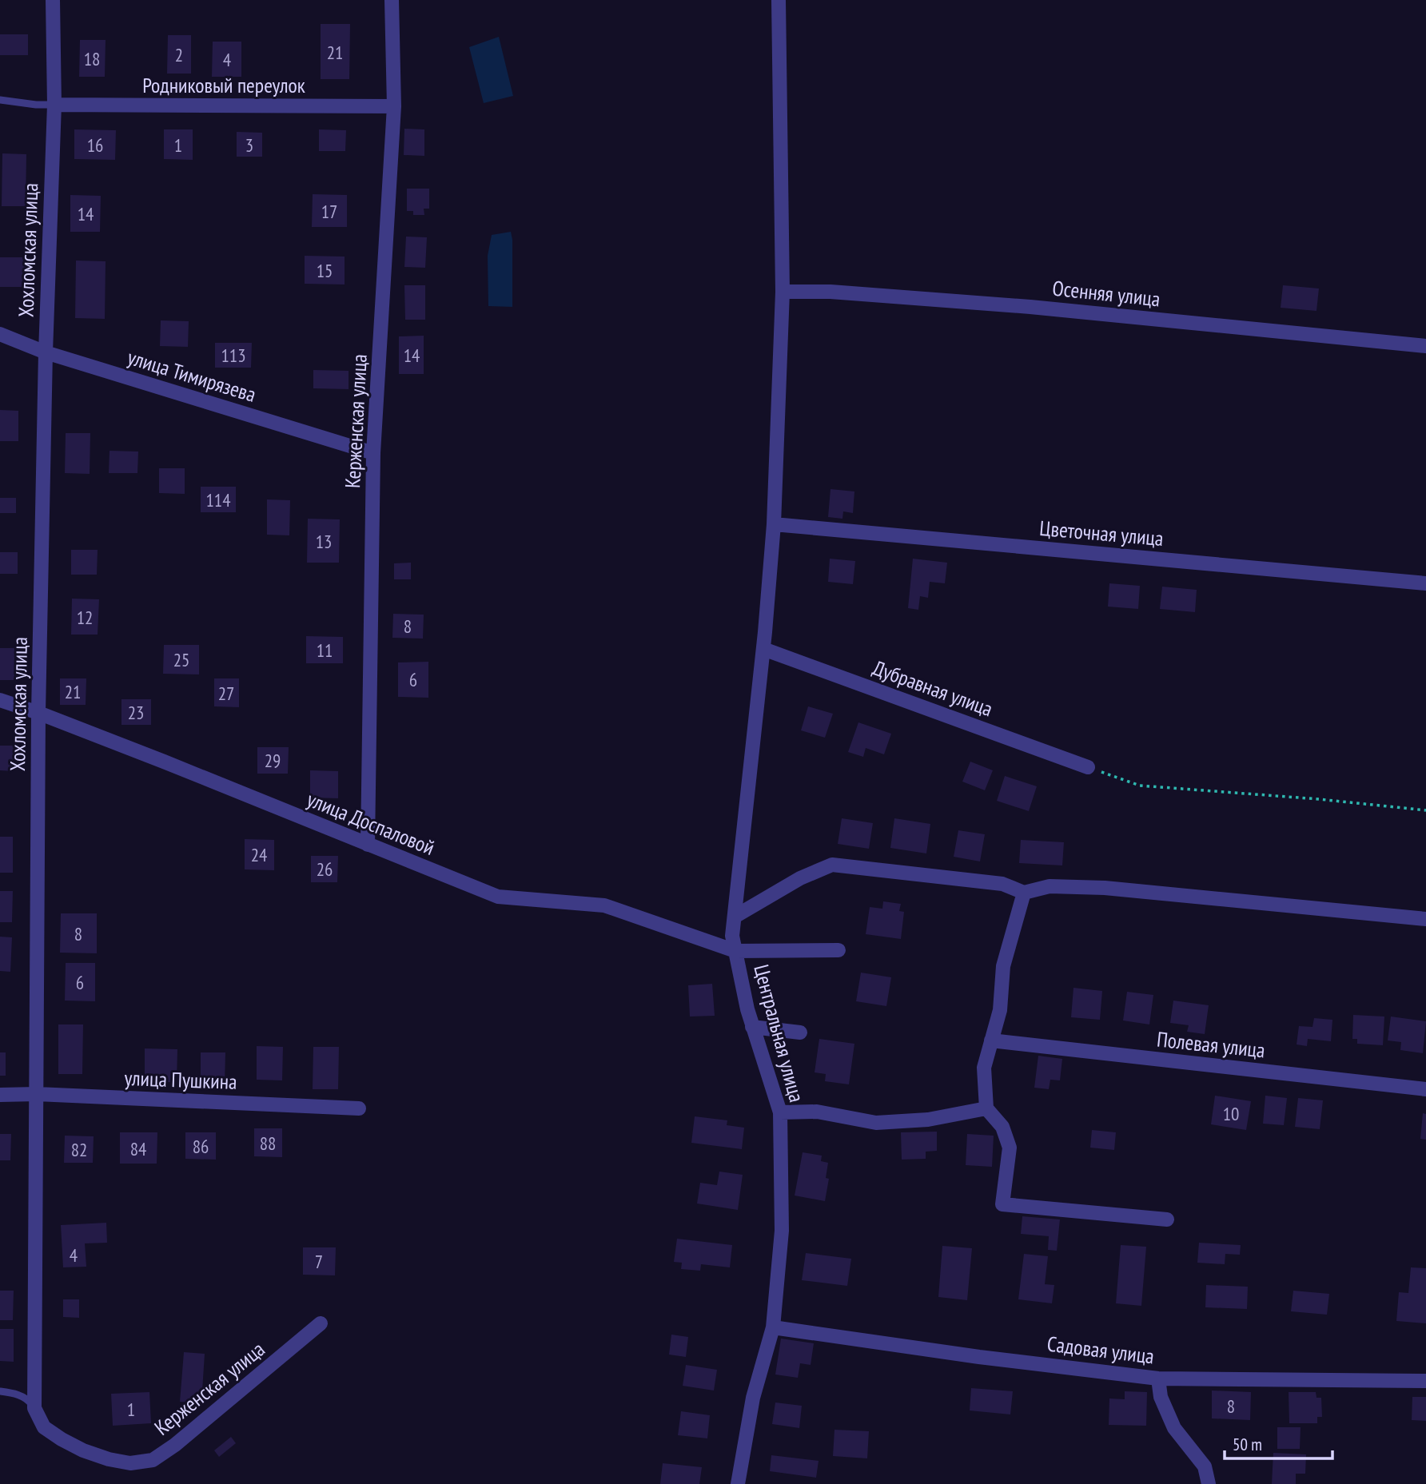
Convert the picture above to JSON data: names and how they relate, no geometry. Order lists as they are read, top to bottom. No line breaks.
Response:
{"streets":{"street":["Родниковый переулок","Хохломская улица","Осенняя улица","улица Тимирязева","Керженская улица","Цветочная улица","Дубравная улица","улица Доспаловой","Центральная улица","Полевая улица","улица Пушкина","Садовая улица"]},"crossings":[["Родниковый переулок","Хохломская улица"],["Родниковый переулок","Керженская улица"],["Хохломская улица","улица Тимирязева"],["Хохломская улица","Керженская улица"],["Хохломская улица","улица Доспаловой"],["Хохломская улица","улица Пушкина"],["Осенняя улица","Центральная улица"],["улица Тимирязева","Керженская улица"],["Керженская улица","улица Доспаловой"],["Цветочная улица","Центральная улица"],["Дубравная улица","Центральная улица"],["улица Доспаловой","Центральная улица"],["Центральная улица","Садовая улица"]],"house_numbers":["21","2","18","4","16","1","3","17","14","15","113","14","114","13","12","8","11","25","6","21","27","23","29","24","26","8","6","10","88","86","84","82","4","7","8","1"],"scale_bar":"50 m"}
